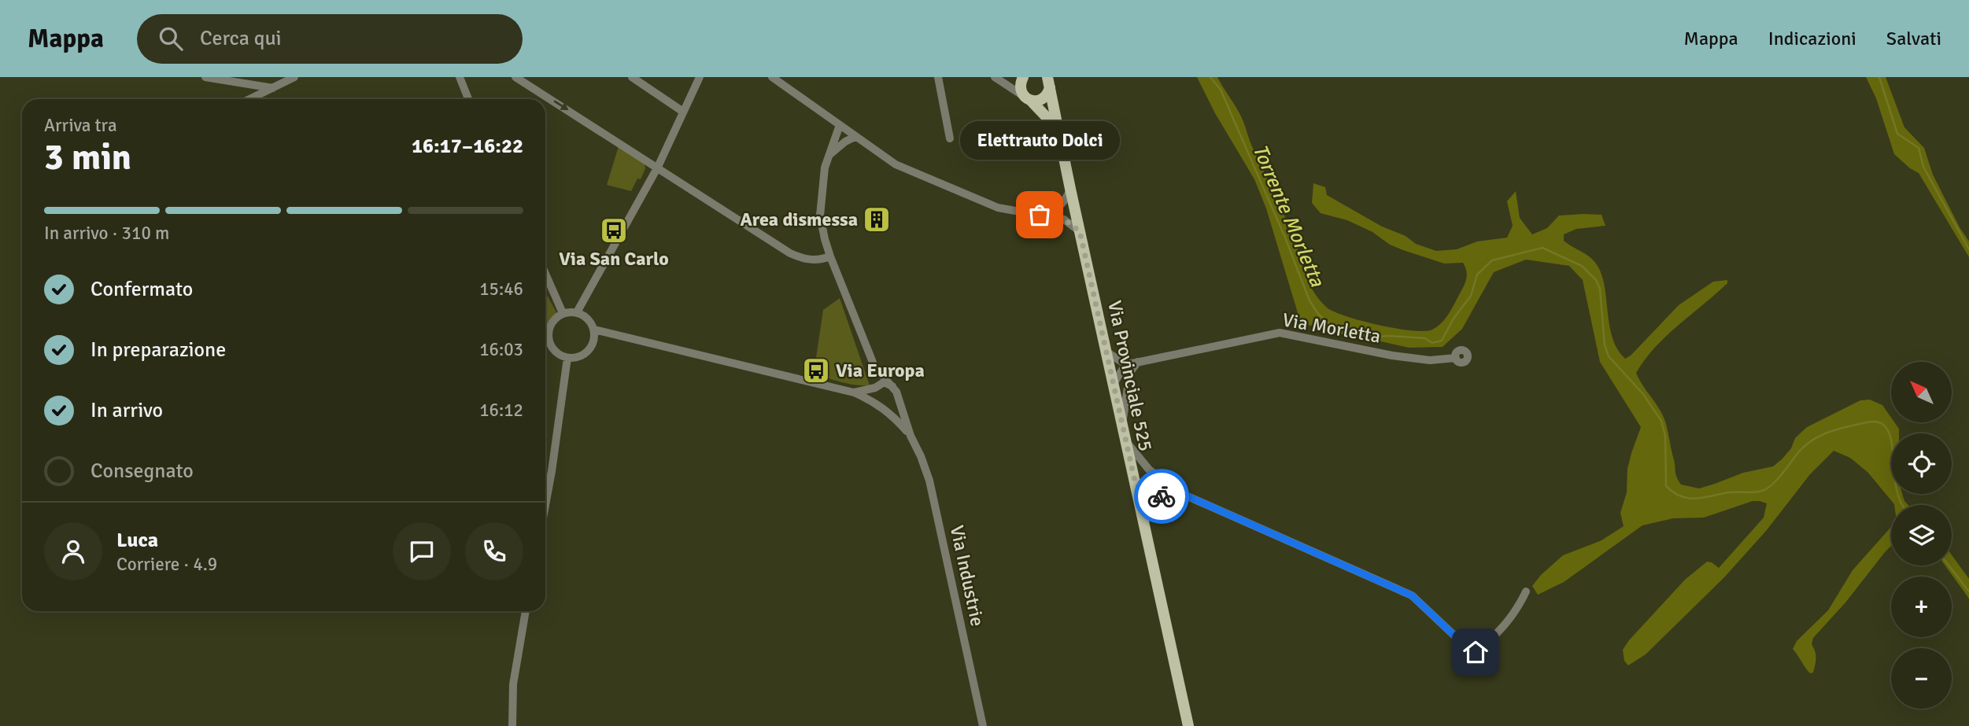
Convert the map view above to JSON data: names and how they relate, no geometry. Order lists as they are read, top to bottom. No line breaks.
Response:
{"streets":{"main road":["Via Provinciale 525"],"street":["Via Morletta","Via Industrie"]},"water":["Torrente Morletta"],"places":{"other":["Elettrauto Dolci"],"building":["Area dismessa"],"bus stop":["Via San Carlo","Via Europa"]},"north":"top left","page":{"header":"Mappa","search":"Cerca qui","nav":["Mappa","Indicazioni","Salvati"],"heading":["3 min","Arriva tra","16:17–16:22"],"panel":["Luca","Corriere · 4.9"],"bubble":"Elettrauto Dolci","bar":"In arrivo · 310 m","list":[["Confermato","15:46"],["In preparazione","16:03"],["In arrivo","16:12"],"Consegnato"],"map_buttons":["+","−"]}}
